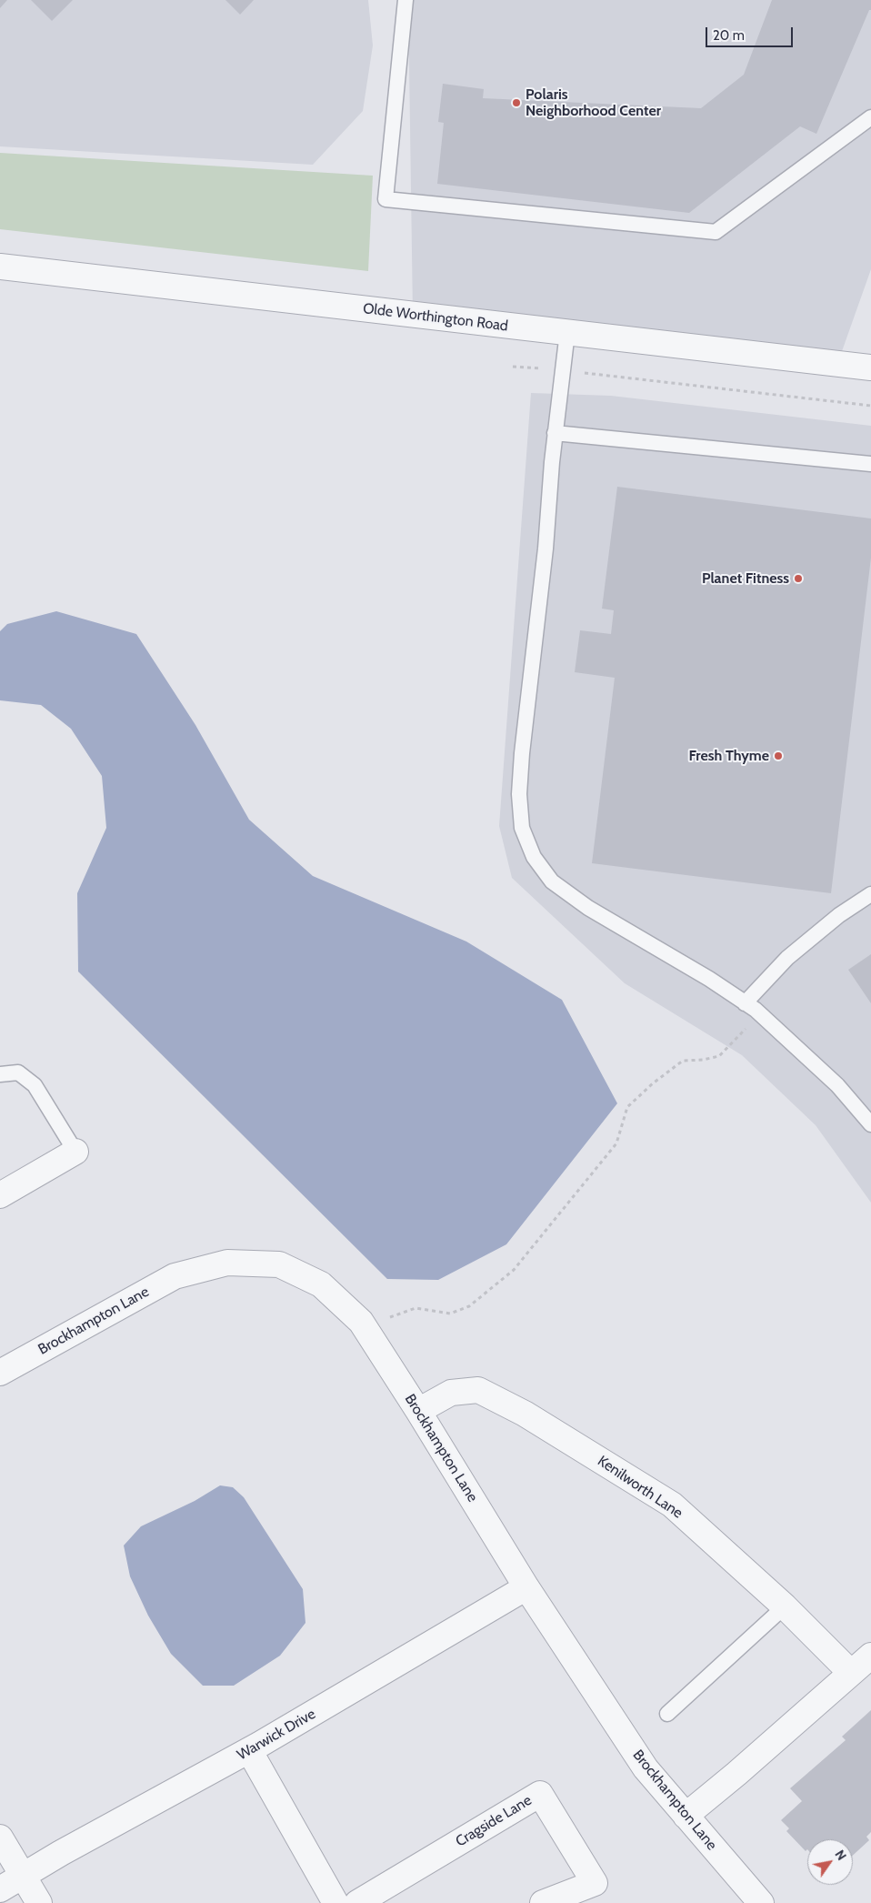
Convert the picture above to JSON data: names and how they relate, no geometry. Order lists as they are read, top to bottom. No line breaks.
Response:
{"streets":{"street":["Olde Worthington Road","Brockhampton Lane","Kenilworth Lane","Warwick Drive","Cragside Lane"]},"crossings":[["Brockhampton Lane","Kenilworth Lane"],["Brockhampton Lane","Warwick Drive"]],"places":["Polaris Neighborhood Center","Planet Fitness","Fresh Thyme"],"scale_bar":"20 m","north":"top right"}
